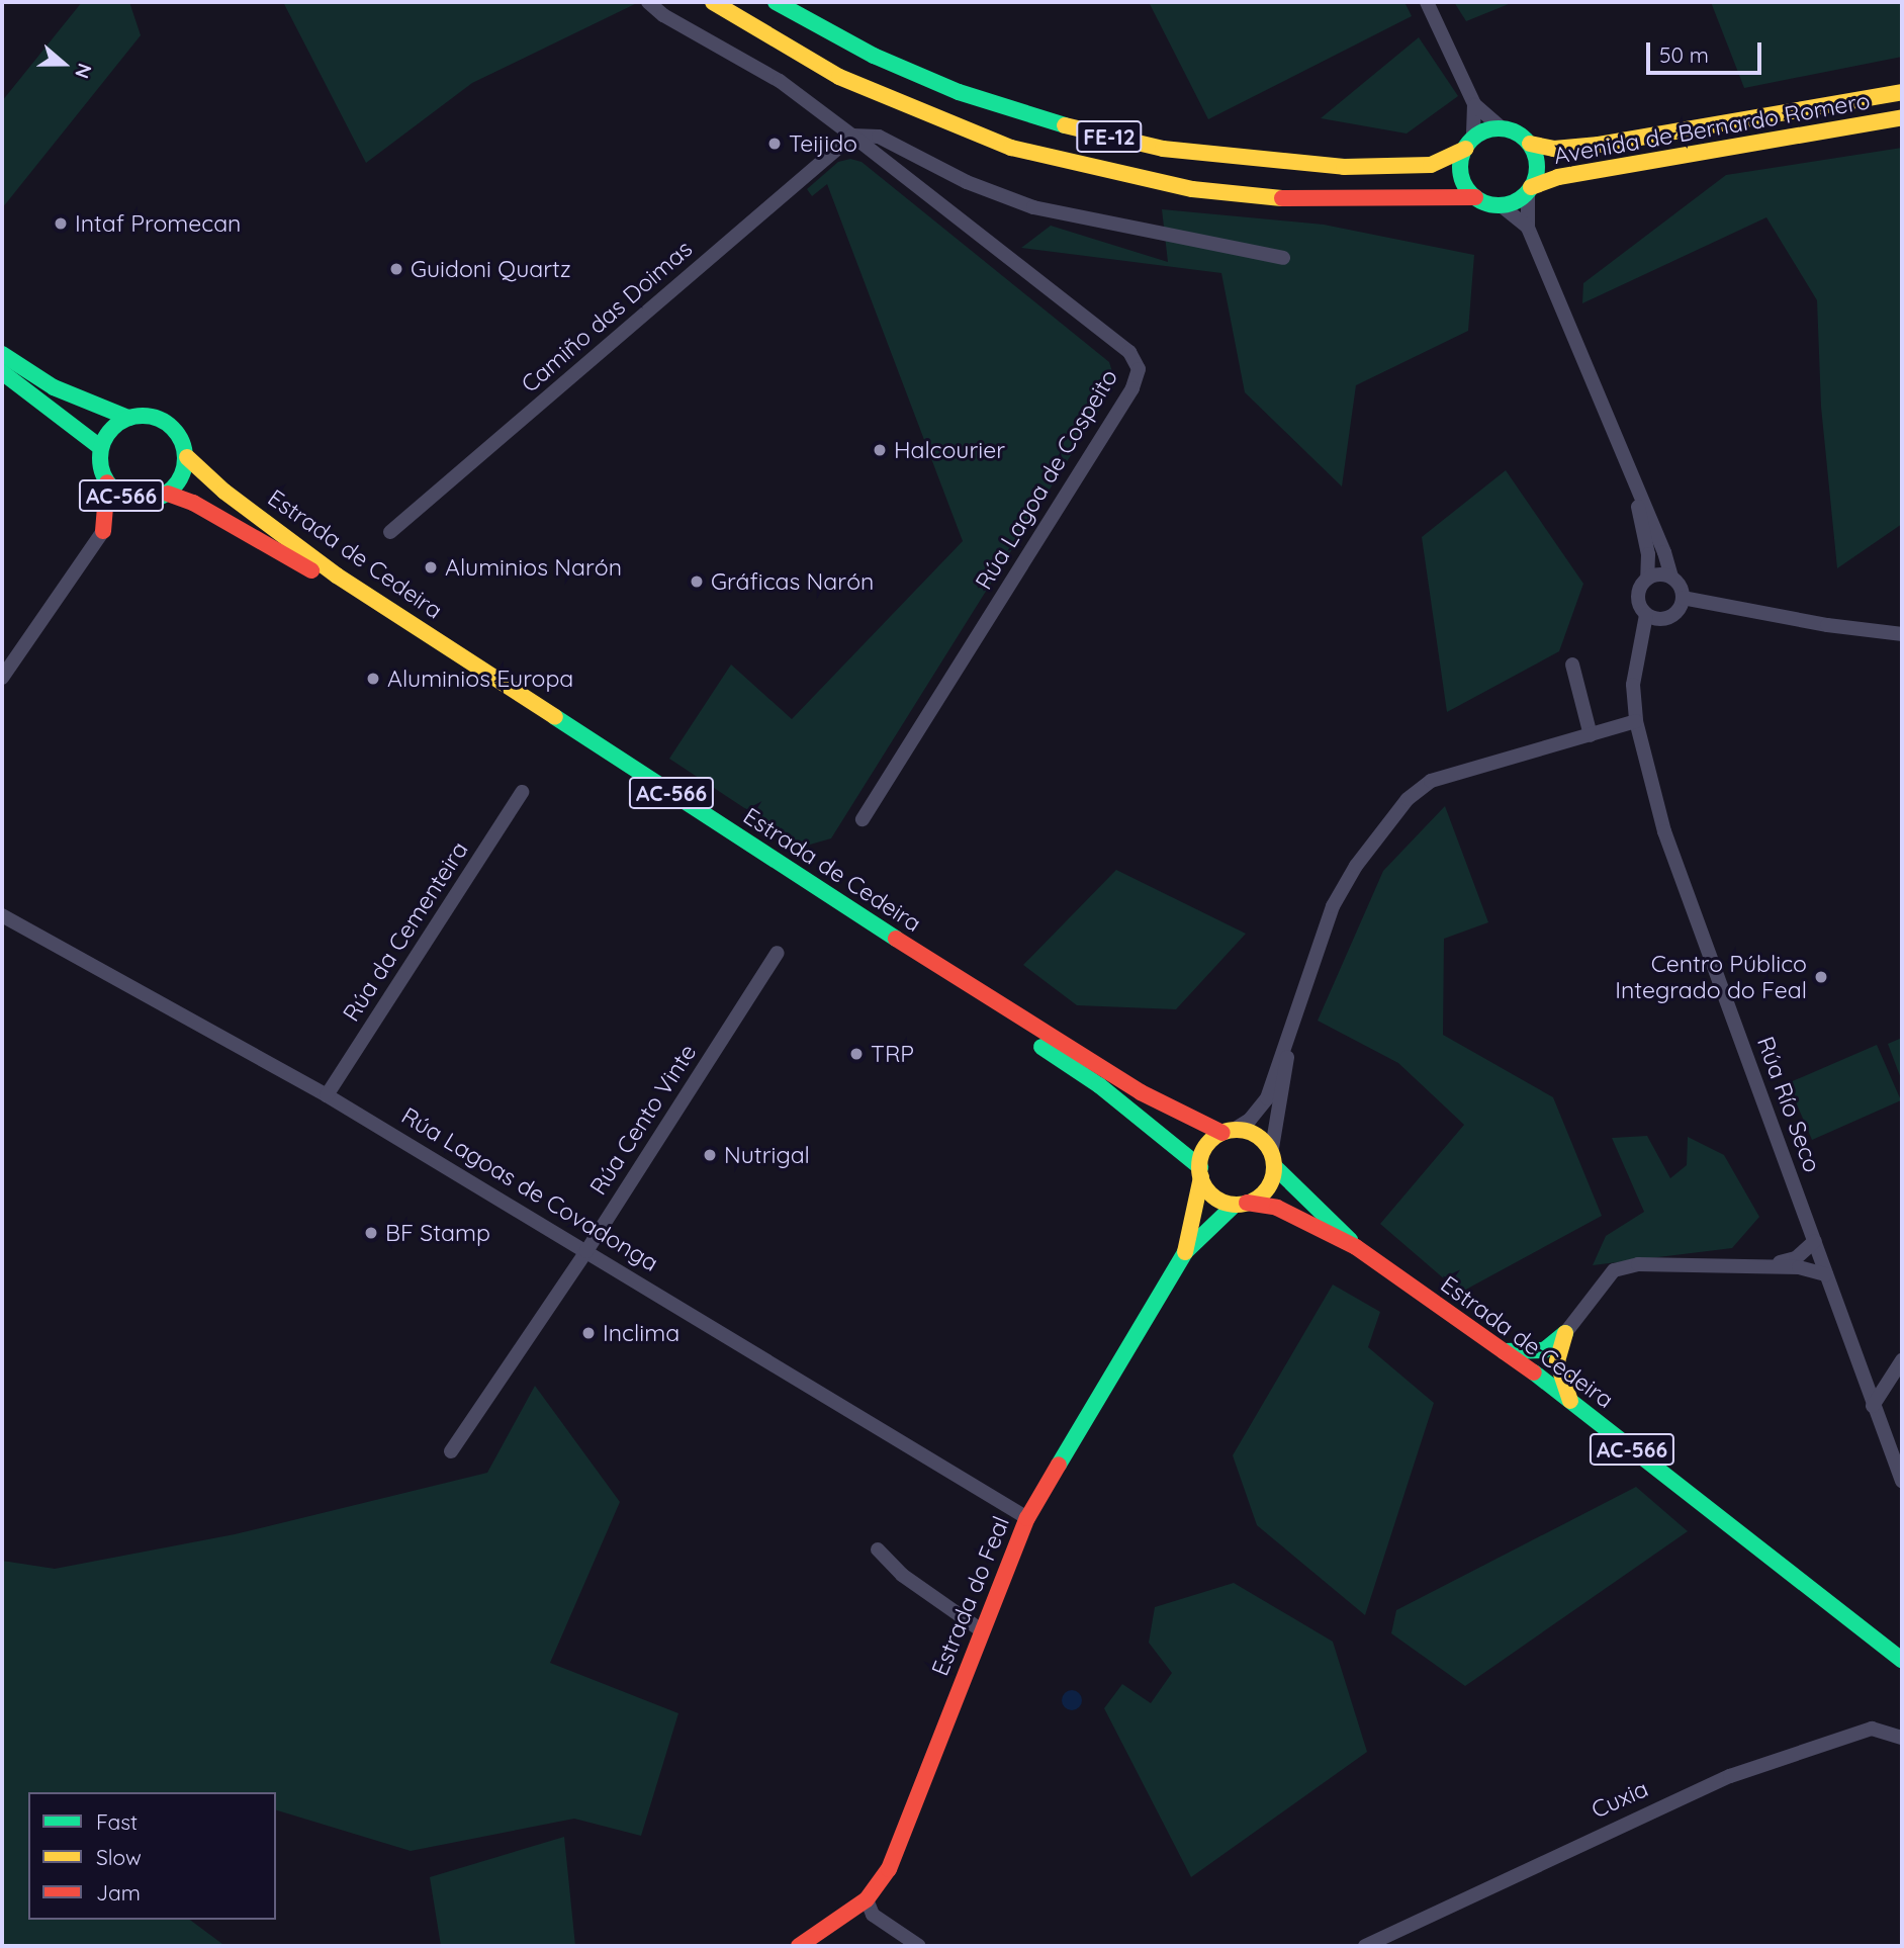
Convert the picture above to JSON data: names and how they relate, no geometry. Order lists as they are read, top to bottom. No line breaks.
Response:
{"streets":{"main road":["Avenida de Bernardo Romero","FE-12","AC-566","Estrada de Cedeira","Estrada do Feal"],"street":["Camiño das Doimas","Rúa Lagoa de Cospeito","Rúa da Cementeira","Rúa Río Seco","Rúa Cento Vinte","Rúa Lagoas de Covadonga","Cuxia"]},"crossings":[["Avenida de Bernardo Romero","FE-12"],["Camiño das Doimas","Rúa Lagoa de Cospeito"],["AC-566","Estrada de Cedeira"],["Estrada de Cedeira","Estrada do Feal"],["Rúa da Cementeira","Rúa Lagoas de Covadonga"],["Rúa Cento Vinte","Rúa Lagoas de Covadonga"],["Rúa Lagoas de Covadonga","Estrada do Feal"]],"places":["Teijido","Intaf Promecan","Guidoni Quartz","Halcourier","Aluminios Narón","Gráficas Narón","Aluminios Europa","Centro Público Integrado do Feal","TRP","Nutrigal","BF Stamp","Inclima"],"legend":["Fast","Slow","Jam"],"scale_bar":"50 m","north":"right"}
